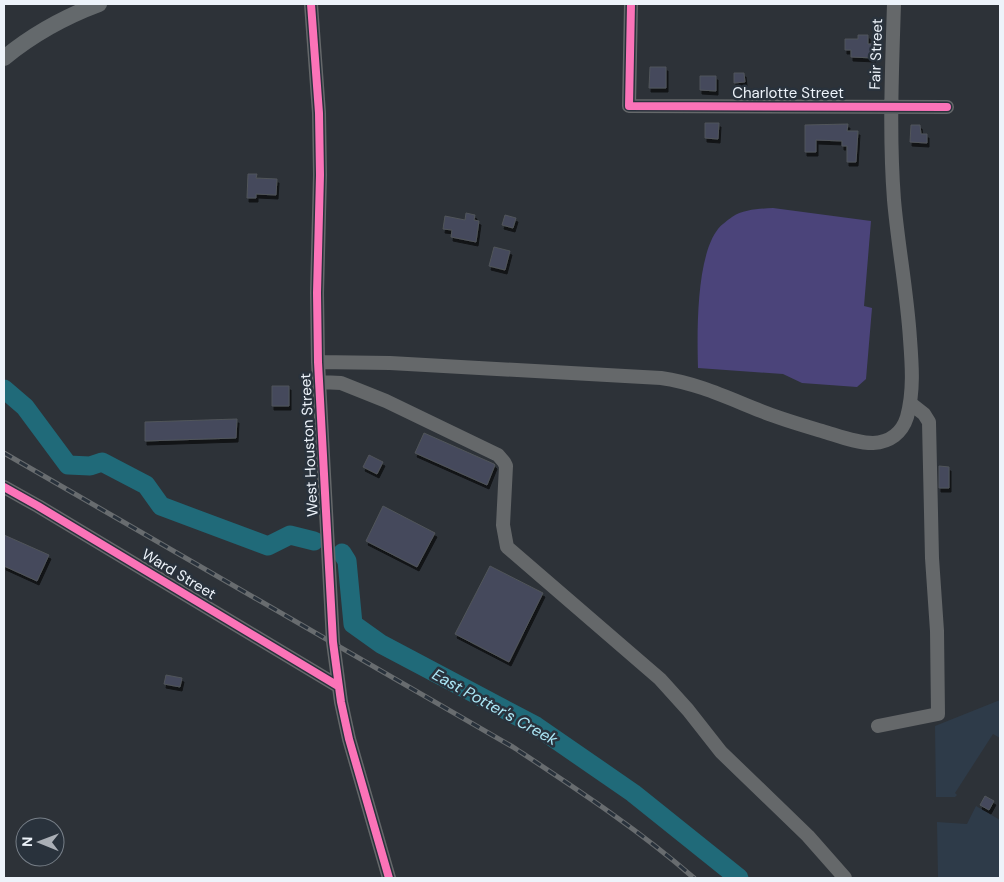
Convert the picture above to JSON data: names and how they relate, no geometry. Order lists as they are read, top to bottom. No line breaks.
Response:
{"streets":{"street":["Fair Street","Charlotte Street","West Houston Street","Ward Street"]},"crossings":[["Fair Street","Charlotte Street"],["Fair Street","West Houston Street"],["West Houston Street","Ward Street"]],"water":["East Potter's Creek"],"north":"left"}
